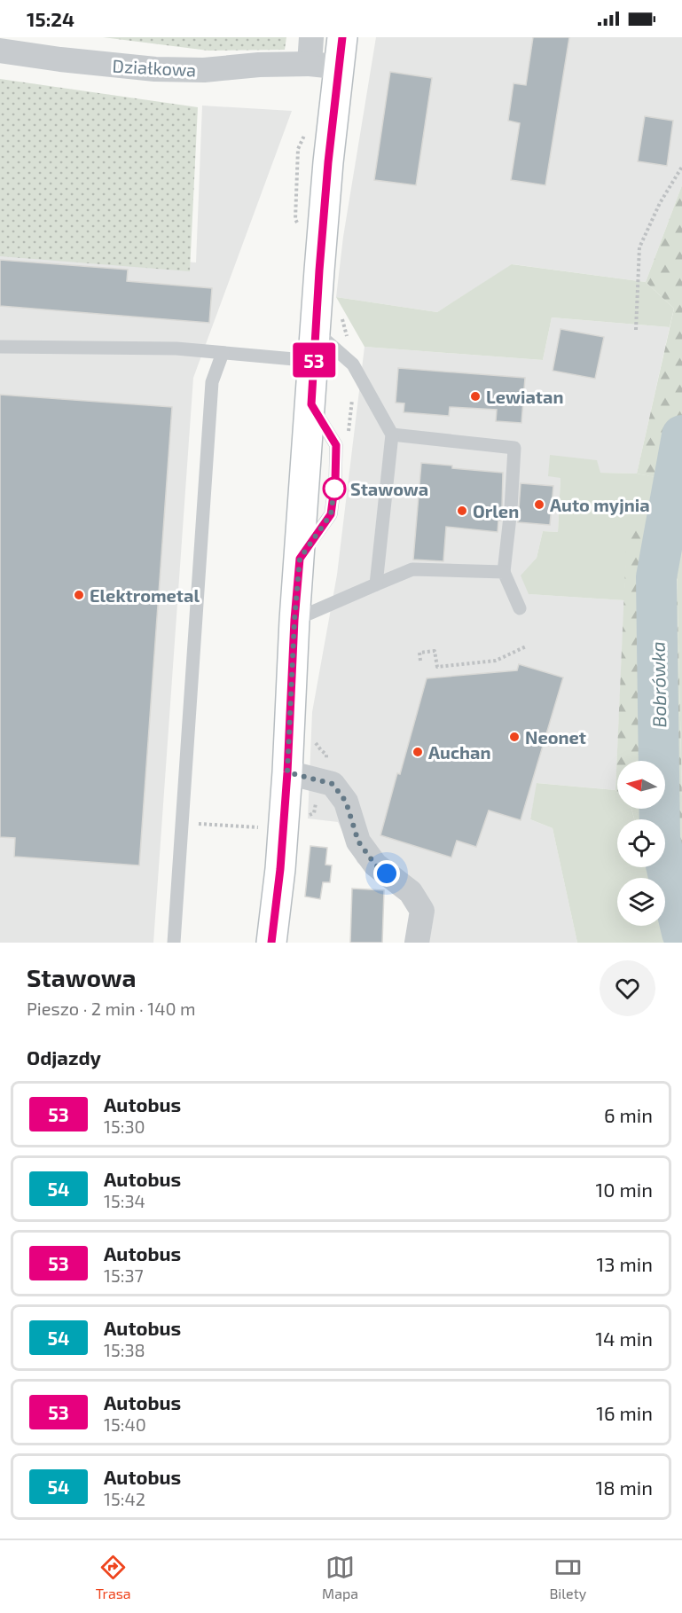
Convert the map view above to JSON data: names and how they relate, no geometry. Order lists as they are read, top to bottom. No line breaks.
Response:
{"streets":{"street":["Działkowa"]},"water":["Bobrówka"],"places":["Lewiatan","Stawowa","Auto myjnia","Orlen","Elektrometal","Neonet","Auchan"],"lines":["bus line 53"],"north":"left","page":{"status":"15:24","on_map":"53","heading":[["Stawowa","Pieszo · 2 min · 140 m"],"Odjazdy"],"list":[{"mark":"53","name":"Autobus","note":"15:30","value":"6 min"},{"mark":"54","name":"Autobus","note":"15:34","value":"10 min"},{"mark":"53","name":"Autobus","note":"15:37","value":"13 min"},{"mark":"54","name":"Autobus","note":"15:38","value":"14 min"},{"mark":"53","name":"Autobus","note":"15:40","value":"16 min"},{"mark":"54","name":"Autobus","note":"15:42","value":"18 min"}],"tabs":["Trasa","Mapa","Bilety"]}}
